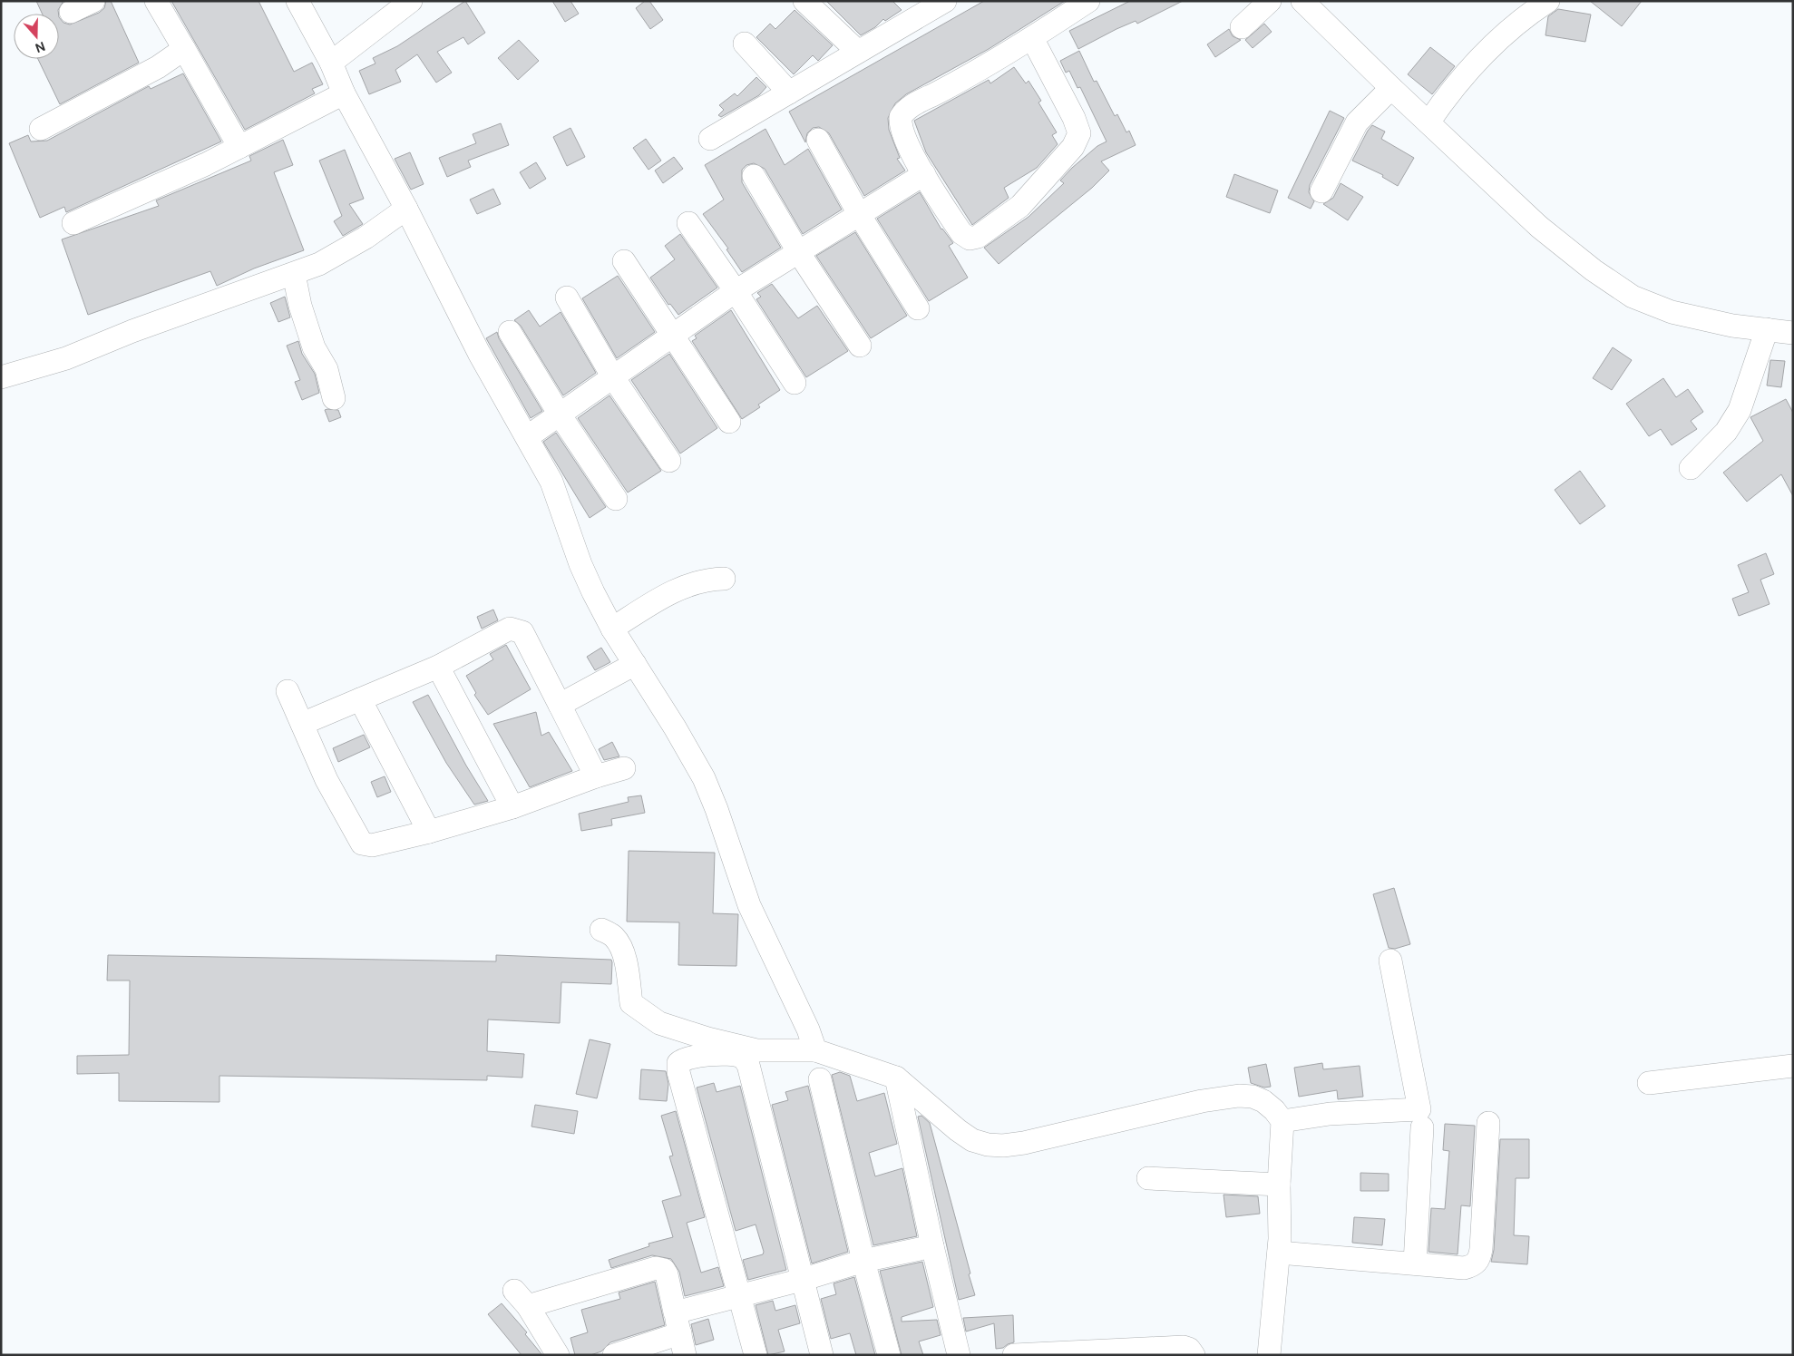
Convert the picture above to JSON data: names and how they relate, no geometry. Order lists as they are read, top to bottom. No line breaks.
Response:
{"north":"bottom"}
